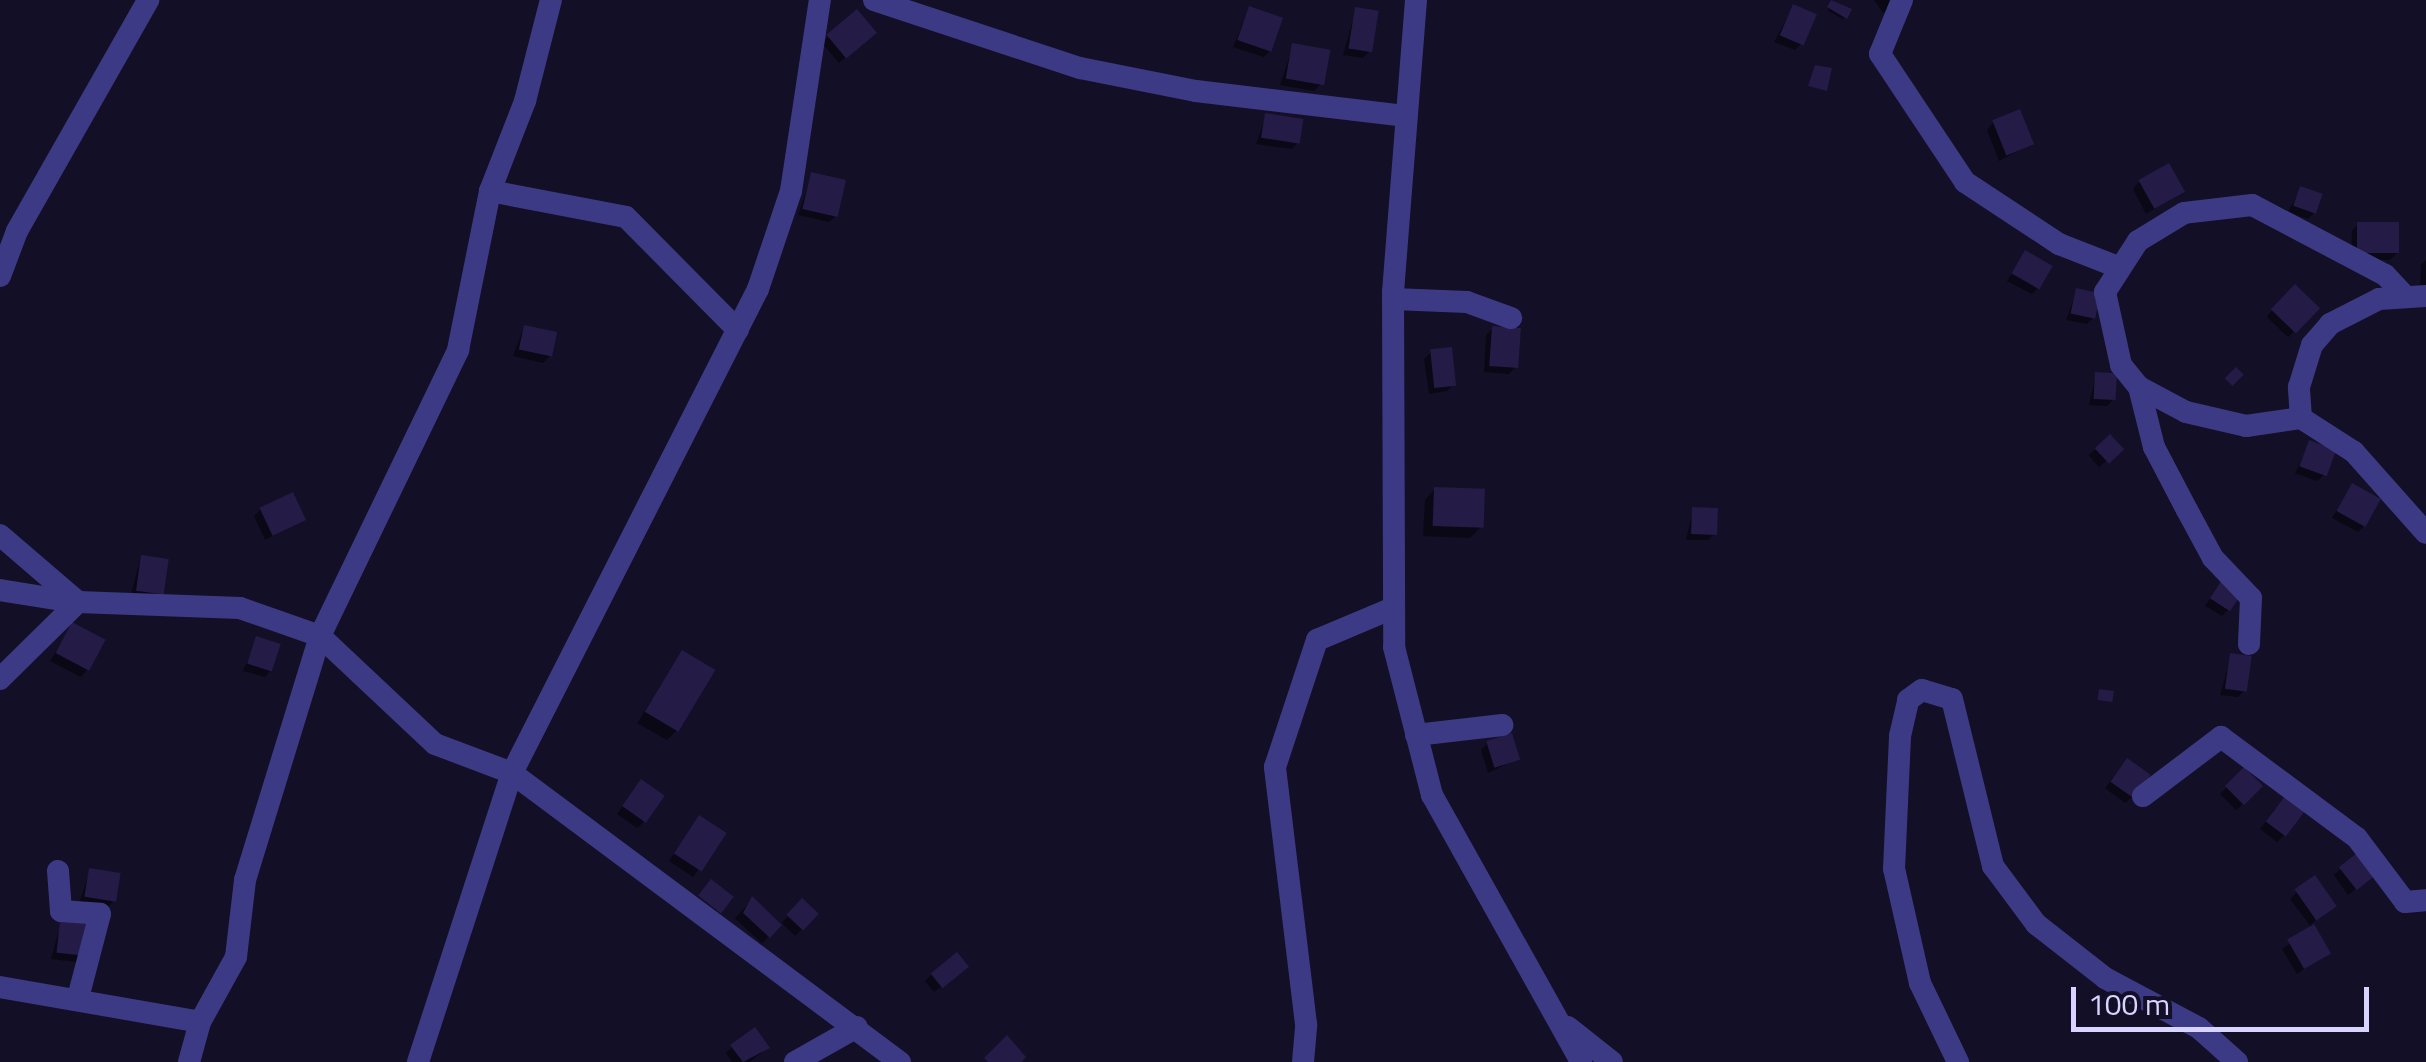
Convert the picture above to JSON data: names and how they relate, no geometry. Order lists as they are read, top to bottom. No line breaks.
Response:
{"scale_bar":"100 m"}
